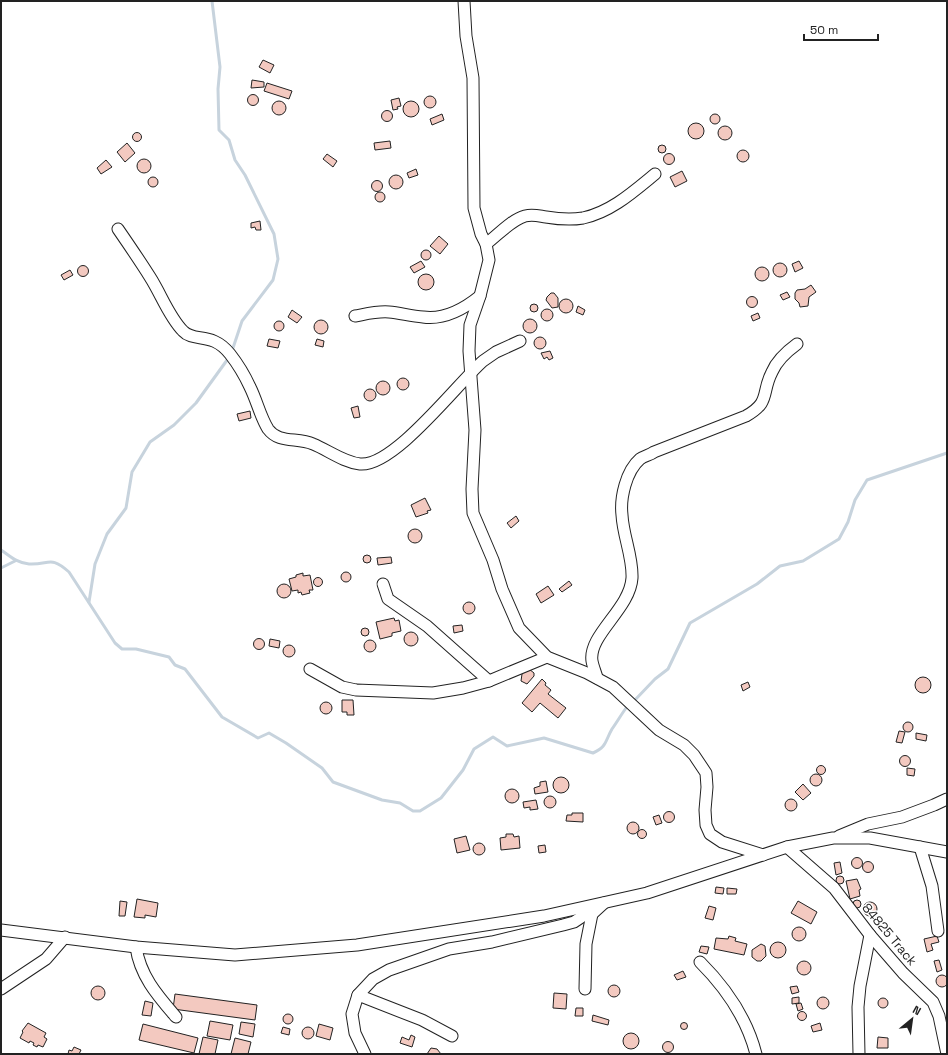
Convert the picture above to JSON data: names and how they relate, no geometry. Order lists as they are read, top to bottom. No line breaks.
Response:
{"streets":{"street":["84825 Track"]},"scale_bar":"50 m","north":"top right"}
